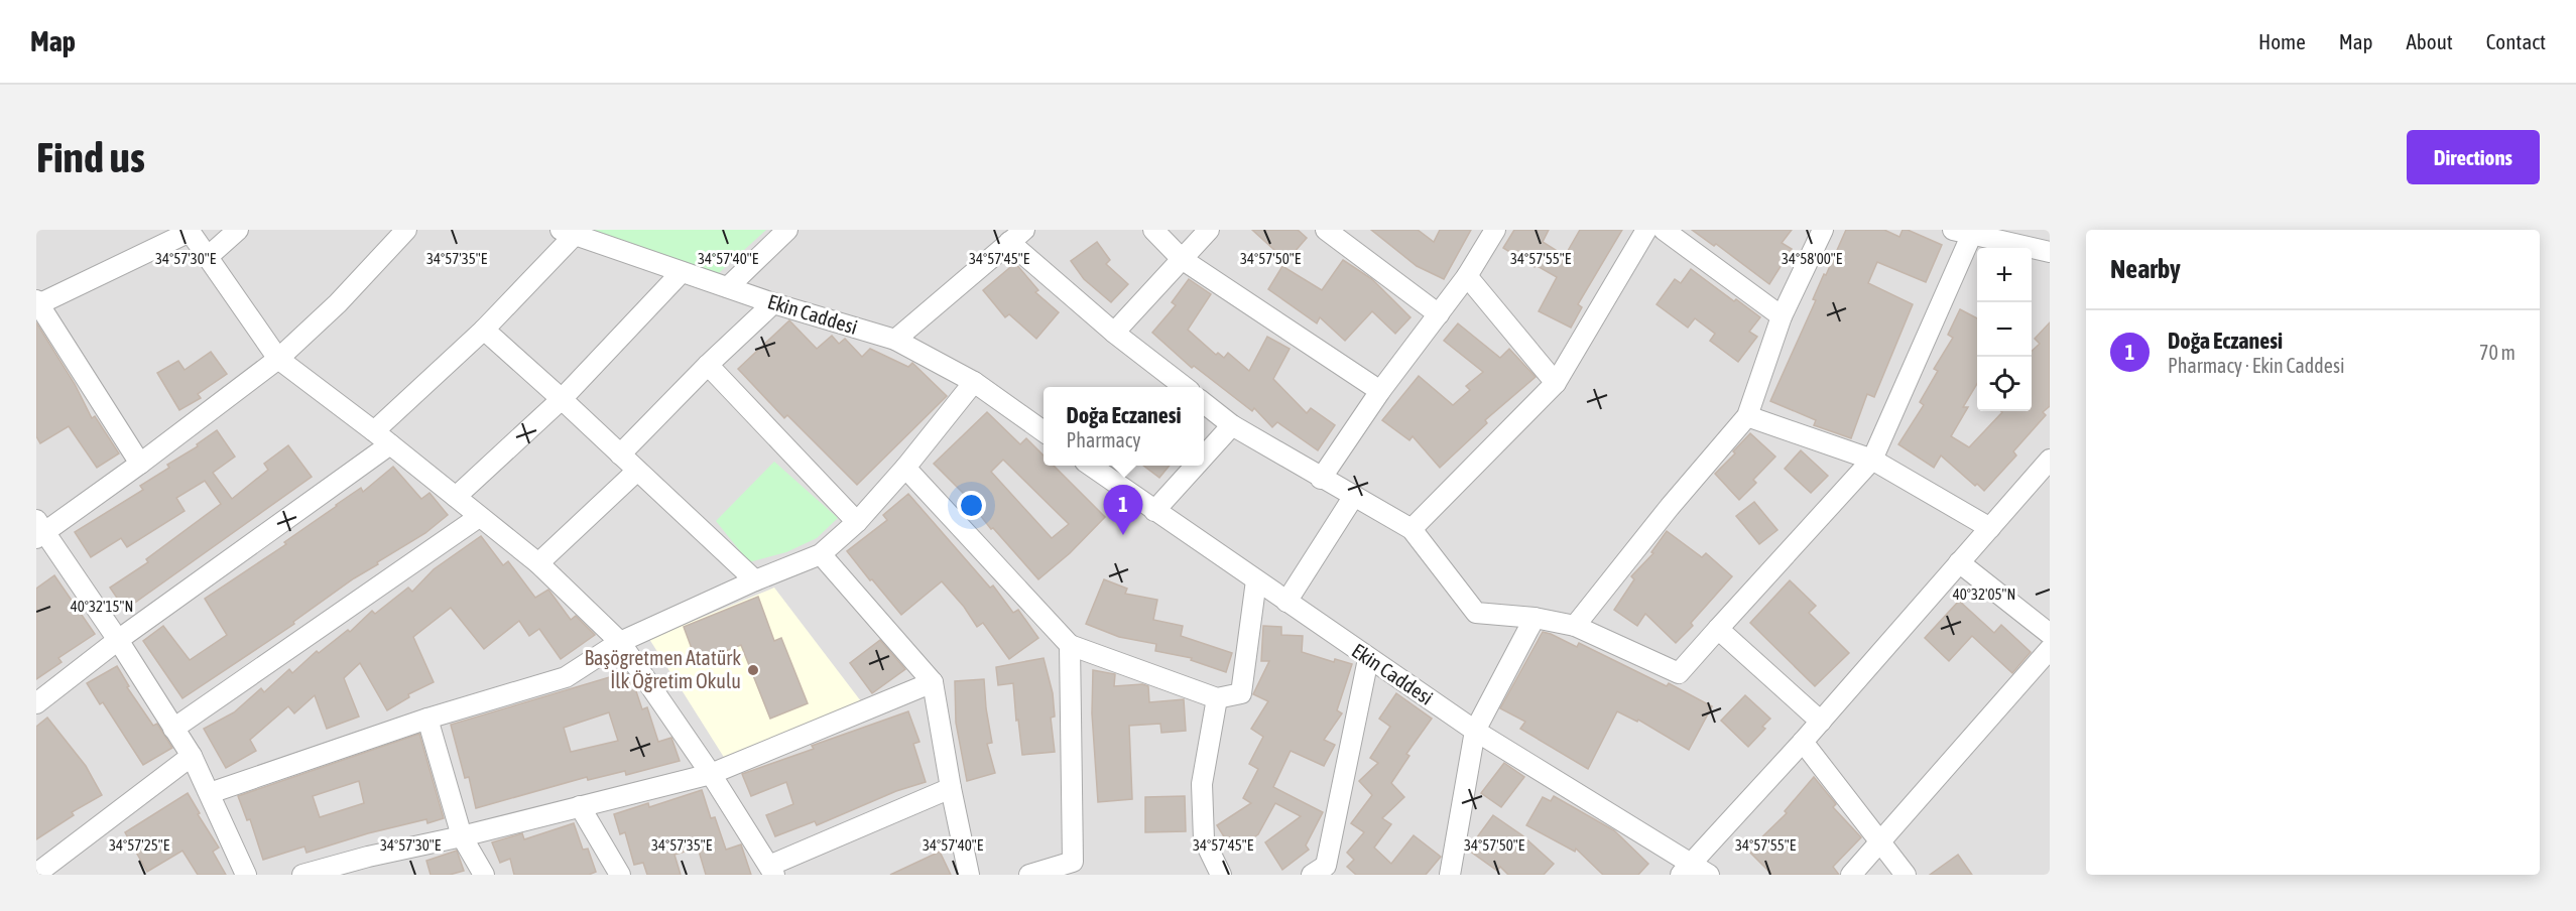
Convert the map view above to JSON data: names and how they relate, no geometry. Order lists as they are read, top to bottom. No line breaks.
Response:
{"streets":{"street":["Ekin Caddesi"]},"places":["Başögretmen Atatürk İlk Öğretim Okulu"],"page":{"header":"Map","nav":["Home","Map","About","Contact"],"buttons":"Directions","title":"Find us","heading":"Nearby","map_buttons":["+","−"],"list":[{"mark":"1","name":"Doğa Eczanesi","note":"Pharmacy · Ekin Caddesi","value":"70 m"}],"popup":["Doğa Eczanesi","Pharmacy"],"pins":"1"},"coordinates":["34°57'30\"E","34°57'35\"E","34°57'40\"E","34°57'45\"E","34°57'50\"E","34°57'55\"E","34°58'00\"E","40°32'05\"N","40°32'15\"N","34°57'25\"E"]}
